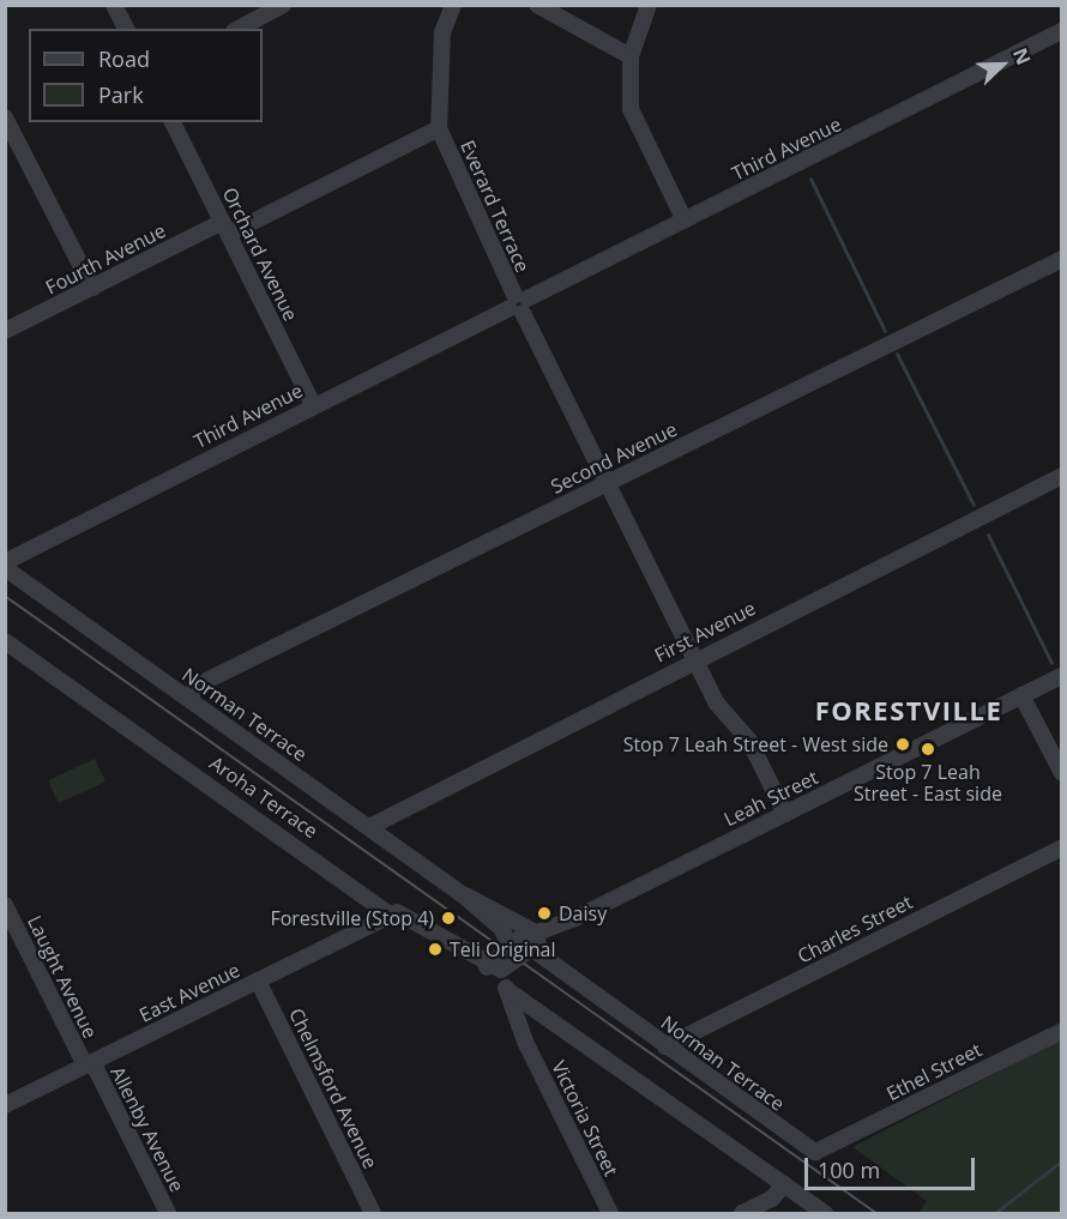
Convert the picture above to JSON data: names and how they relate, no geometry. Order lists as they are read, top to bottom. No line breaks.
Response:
{"streets":{"street":["Third Avenue","Everard Terrace","Orchard Avenue","Fourth Avenue","Second Avenue","First Avenue","Norman Terrace","Aroha Terrace","Leah Street","Charles Street","Laught Avenue","East Avenue","Ethel Street","Chelmsford Avenue","Victoria Street","Allenby Avenue"]},"crossings":[["Third Avenue","Everard Terrace"],["Third Avenue","Orchard Avenue"],["Everard Terrace","Fourth Avenue"],["Everard Terrace","Second Avenue"],["Everard Terrace","First Avenue"],["Everard Terrace","Leah Street"],["Orchard Avenue","Fourth Avenue"],["Second Avenue","Norman Terrace"],["First Avenue","Norman Terrace"],["Norman Terrace","Leah Street"],["Norman Terrace","Charles Street"],["Norman Terrace","Ethel Street"],["Aroha Terrace","Leah Street"],["Aroha Terrace","East Avenue"],["Aroha Terrace","Victoria Street"],["Leah Street","Victoria Street"],["Laught Avenue","East Avenue"],["Laught Avenue","Allenby Avenue"],["East Avenue","Chelmsford Avenue"],["East Avenue","Allenby Avenue"]],"districts":["FORESTVILLE"],"places":["Stop 7 Leah Street - West side","Stop 7 Leah Street - East side","Daisy","Forestville (Stop 4)","Teli Original"],"legend":["Road","Park"],"scale_bar":"100 m","north":"top right"}
